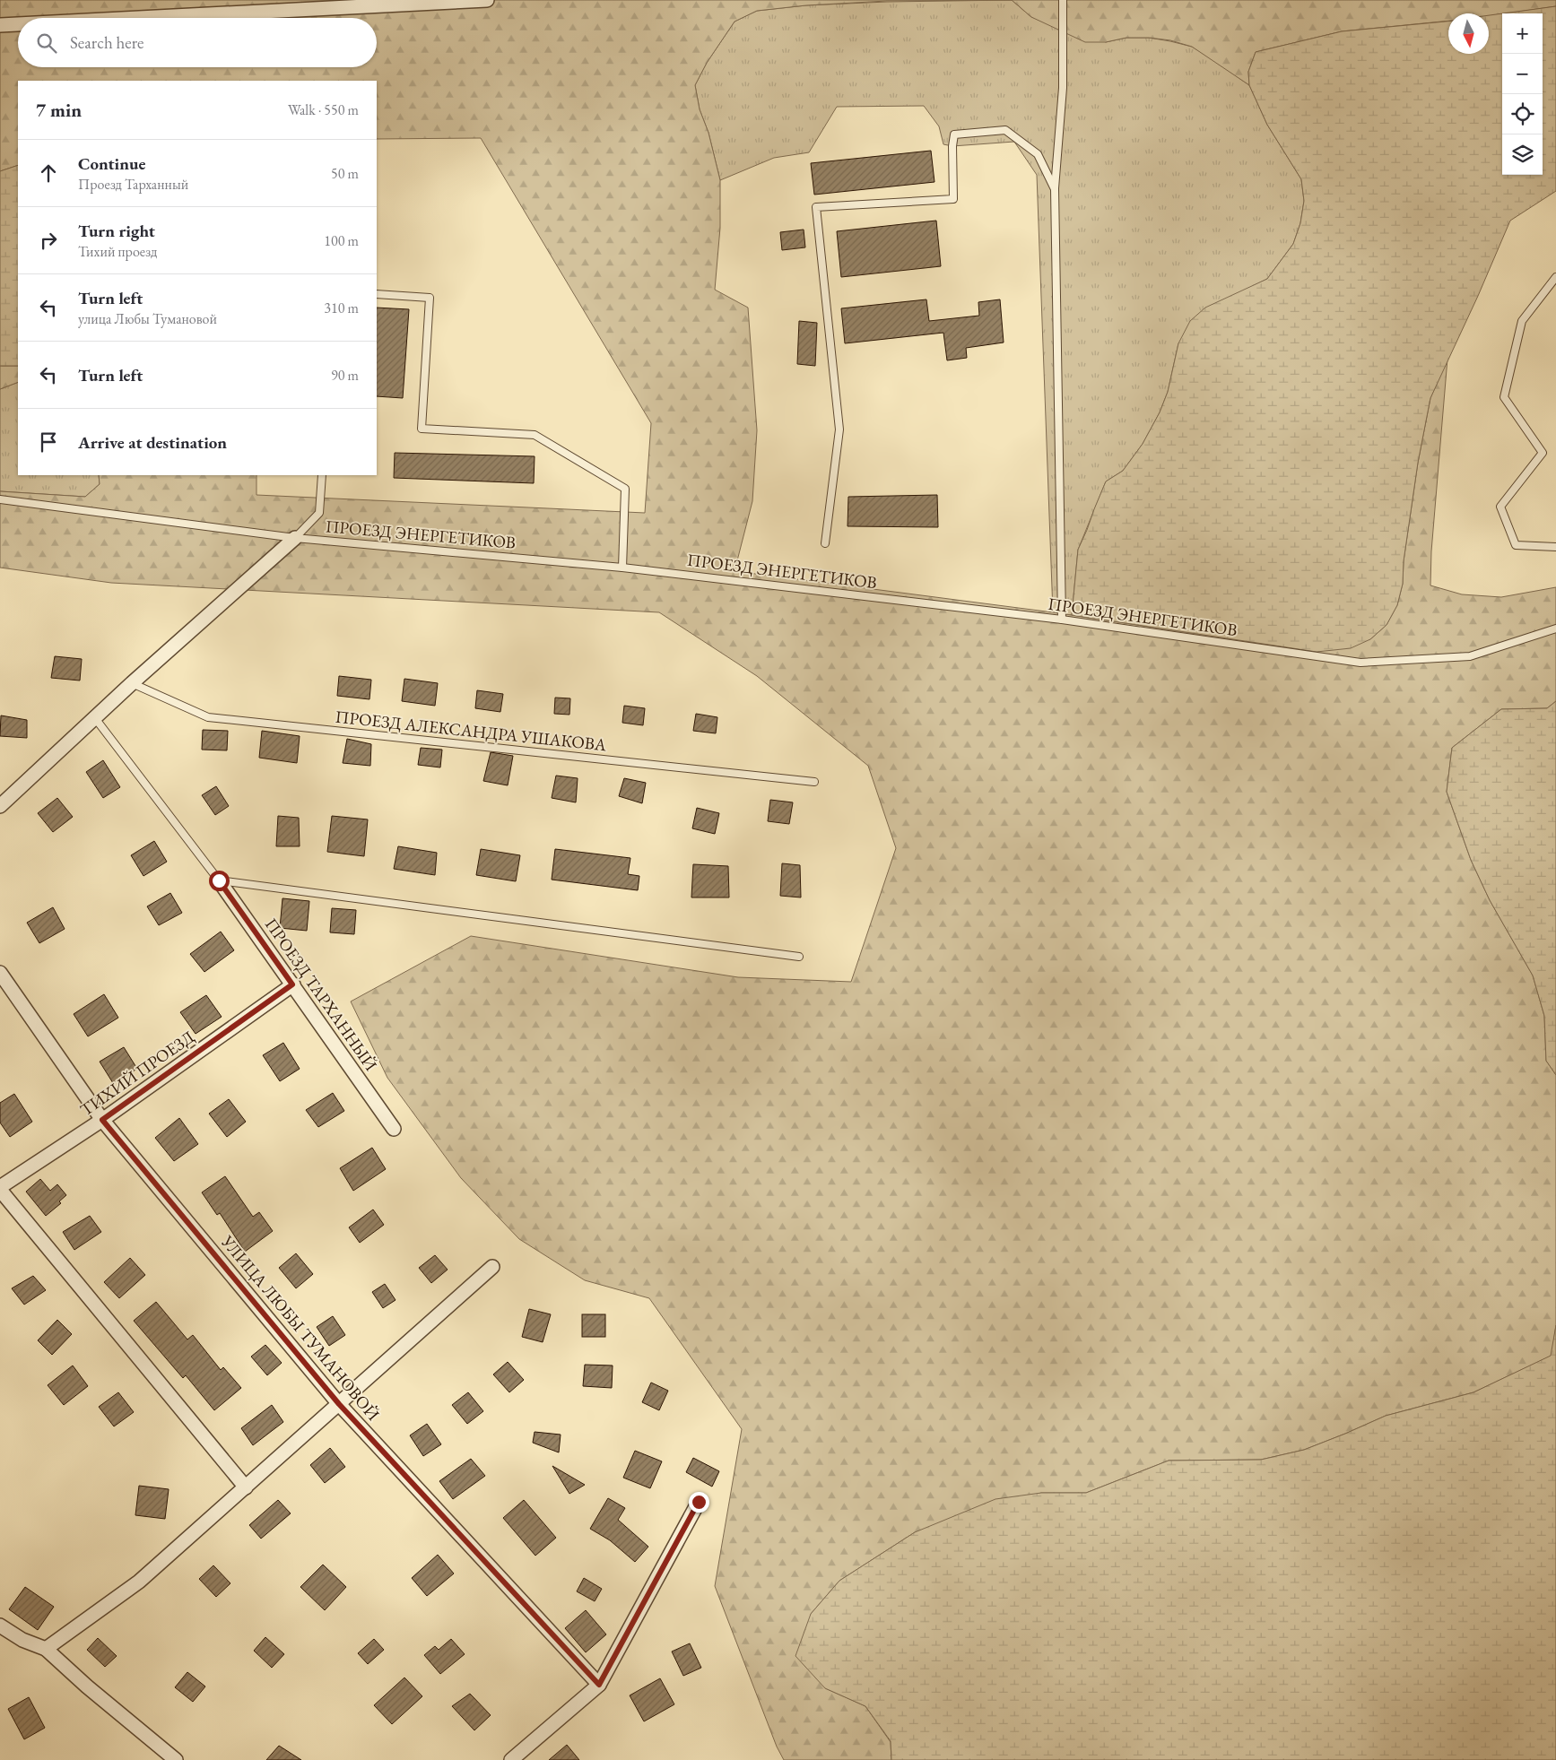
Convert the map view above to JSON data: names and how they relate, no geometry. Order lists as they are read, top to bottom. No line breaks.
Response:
{"streets":{"street":["ПРОЕЗД ТАРХАННЫЙ","ТИХИЙ ПРОЕЗД","УЛИЦА ЛЮБЫ ТУМАНОВОЙ"],"lane":["ПРОЕЗД ЭНЕРГЕТИКОВ","ПРОЕЗД АЛЕКСАНДРА УШАКОВА"]},"crossings":[["ПРОЕЗД ТАРХАННЫЙ","ТИХИЙ ПРОЕЗД"],["ТИХИЙ ПРОЕЗД","УЛИЦА ЛЮБЫ ТУМАНОВОЙ"]],"north":"bottom","page":{"map_buttons":["+","−"],"search":"Search here","heading":["7 min","Walk · 550 m"],"list":[["Continue","Проезд Тарханный","50 m"],["Turn right","Тихий проезд","100 m"],["Turn left","улица Любы Тумановой","310 m"],["Turn left","90 m"],"Arrive at destination"]}}
